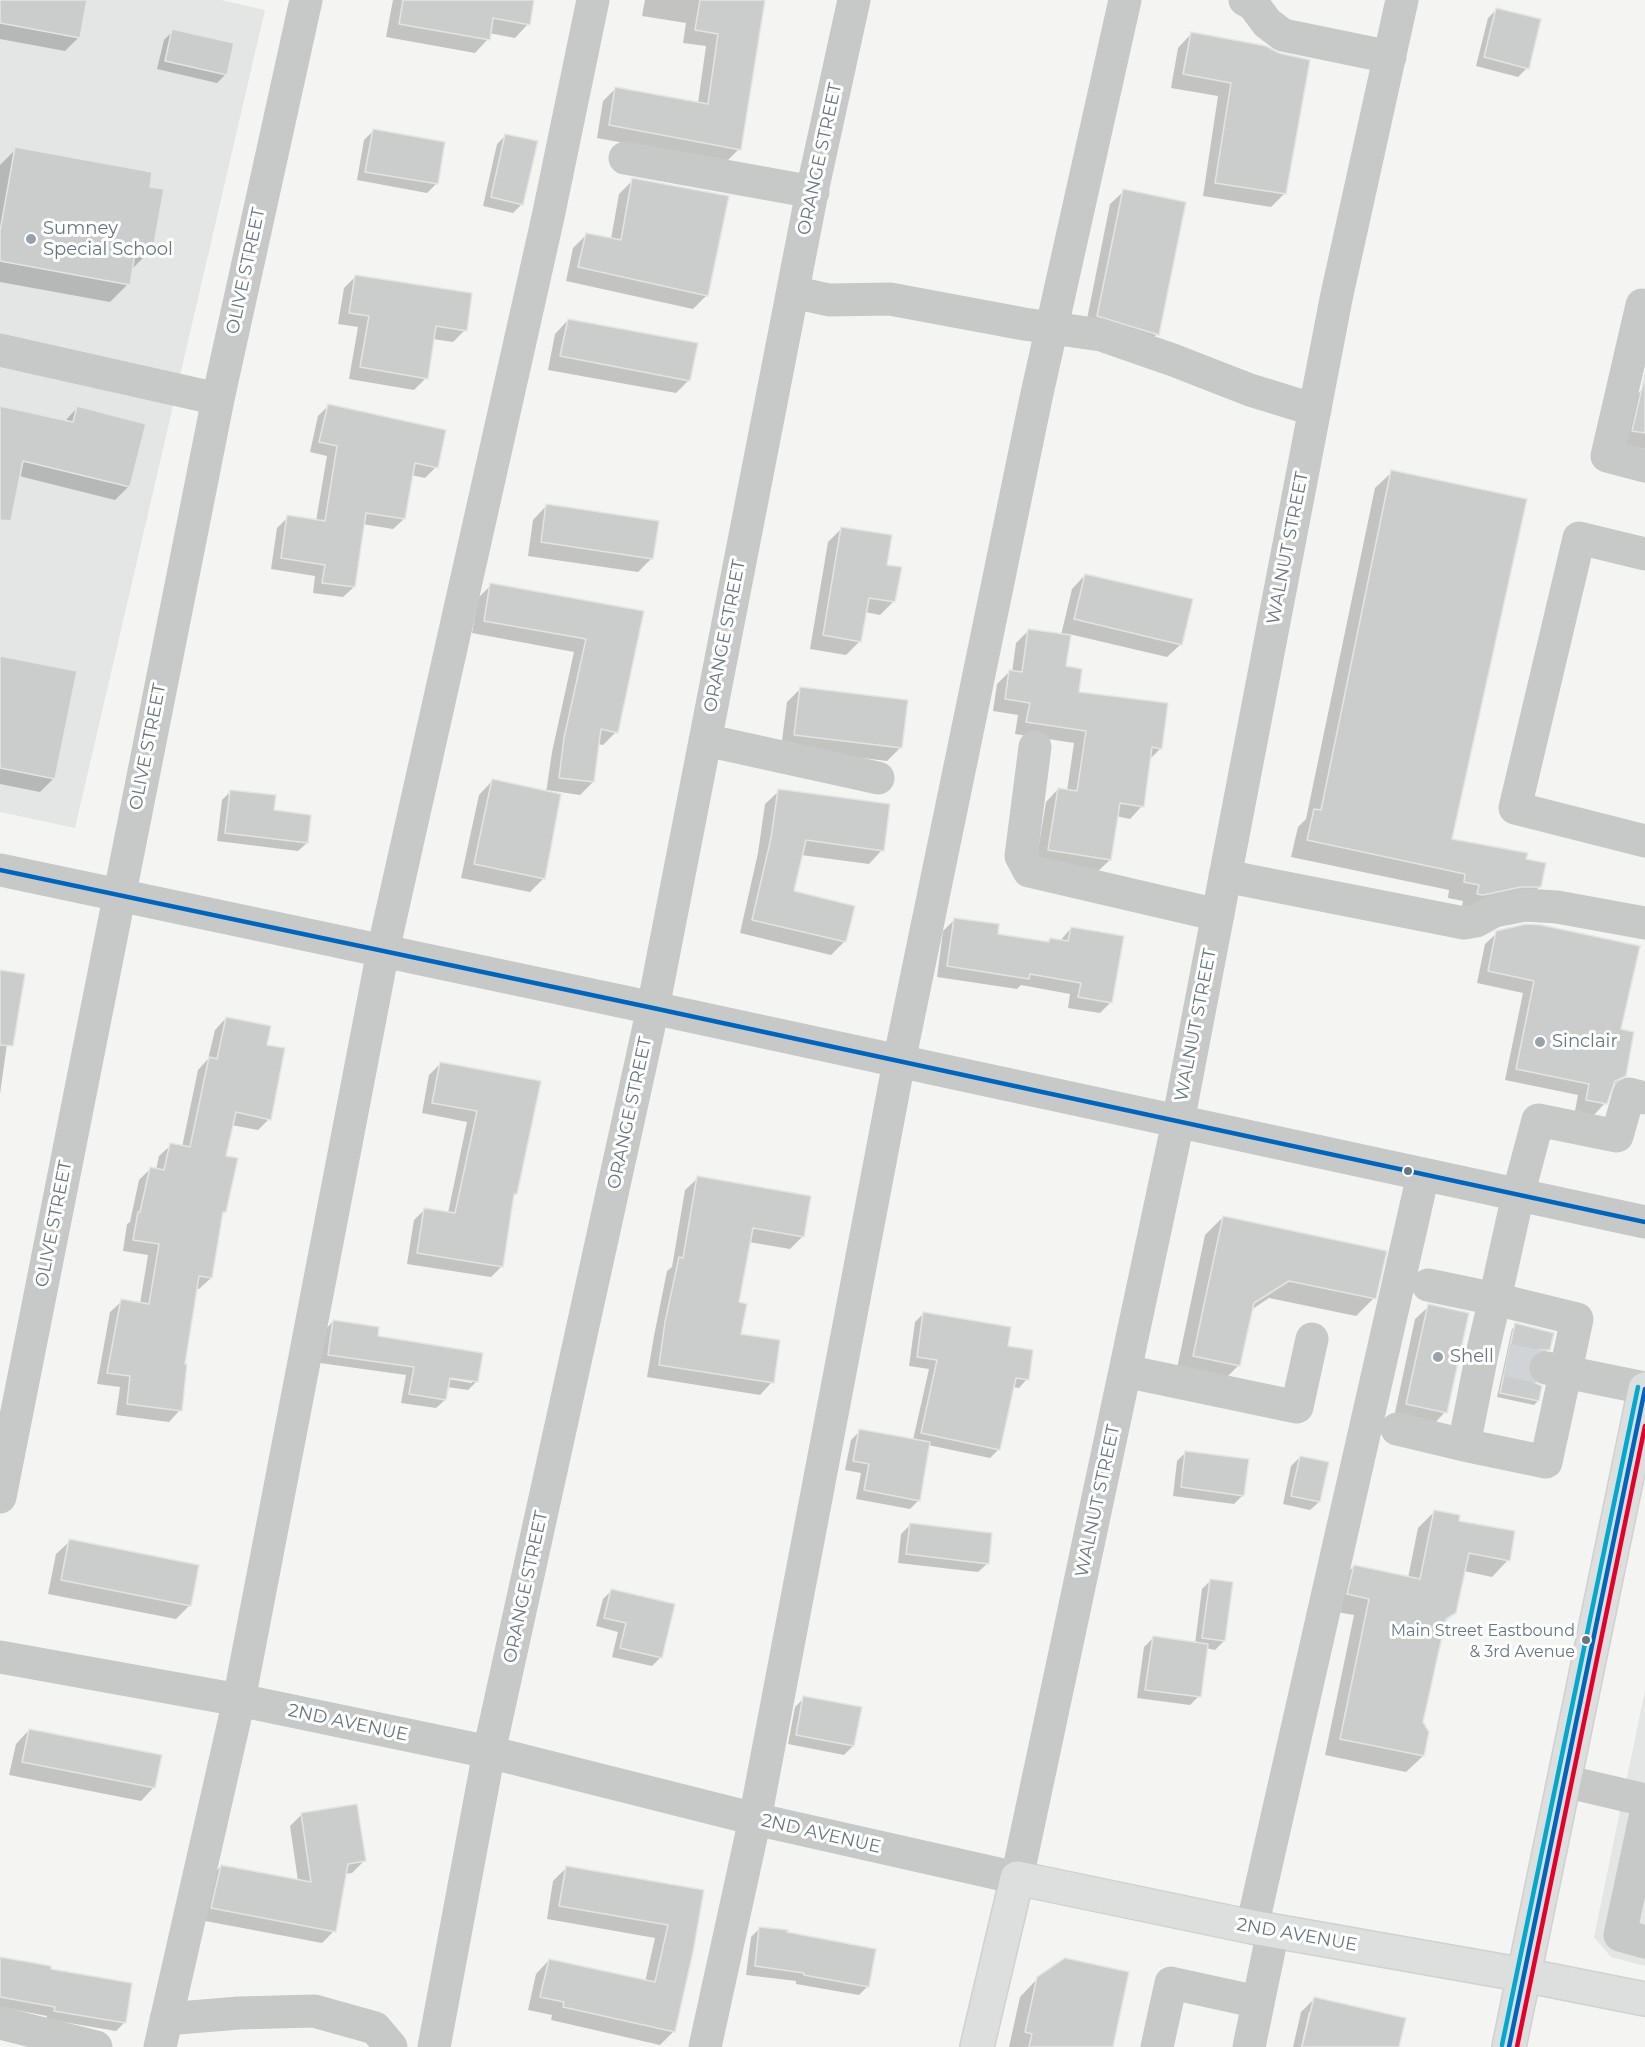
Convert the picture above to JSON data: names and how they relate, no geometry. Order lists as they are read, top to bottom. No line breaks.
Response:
{"streets":{"main road":["WALNUT STREET","2ND AVENUE"],"street":["ORANGE STREET","OLIVE STREET"]},"crossings":[["ORANGE STREET","2ND AVENUE"],["WALNUT STREET","2ND AVENUE"]],"places":["Sumney Special School","Sinclair","Shell","Main Street Eastbound & 3rd Avenue"]}
